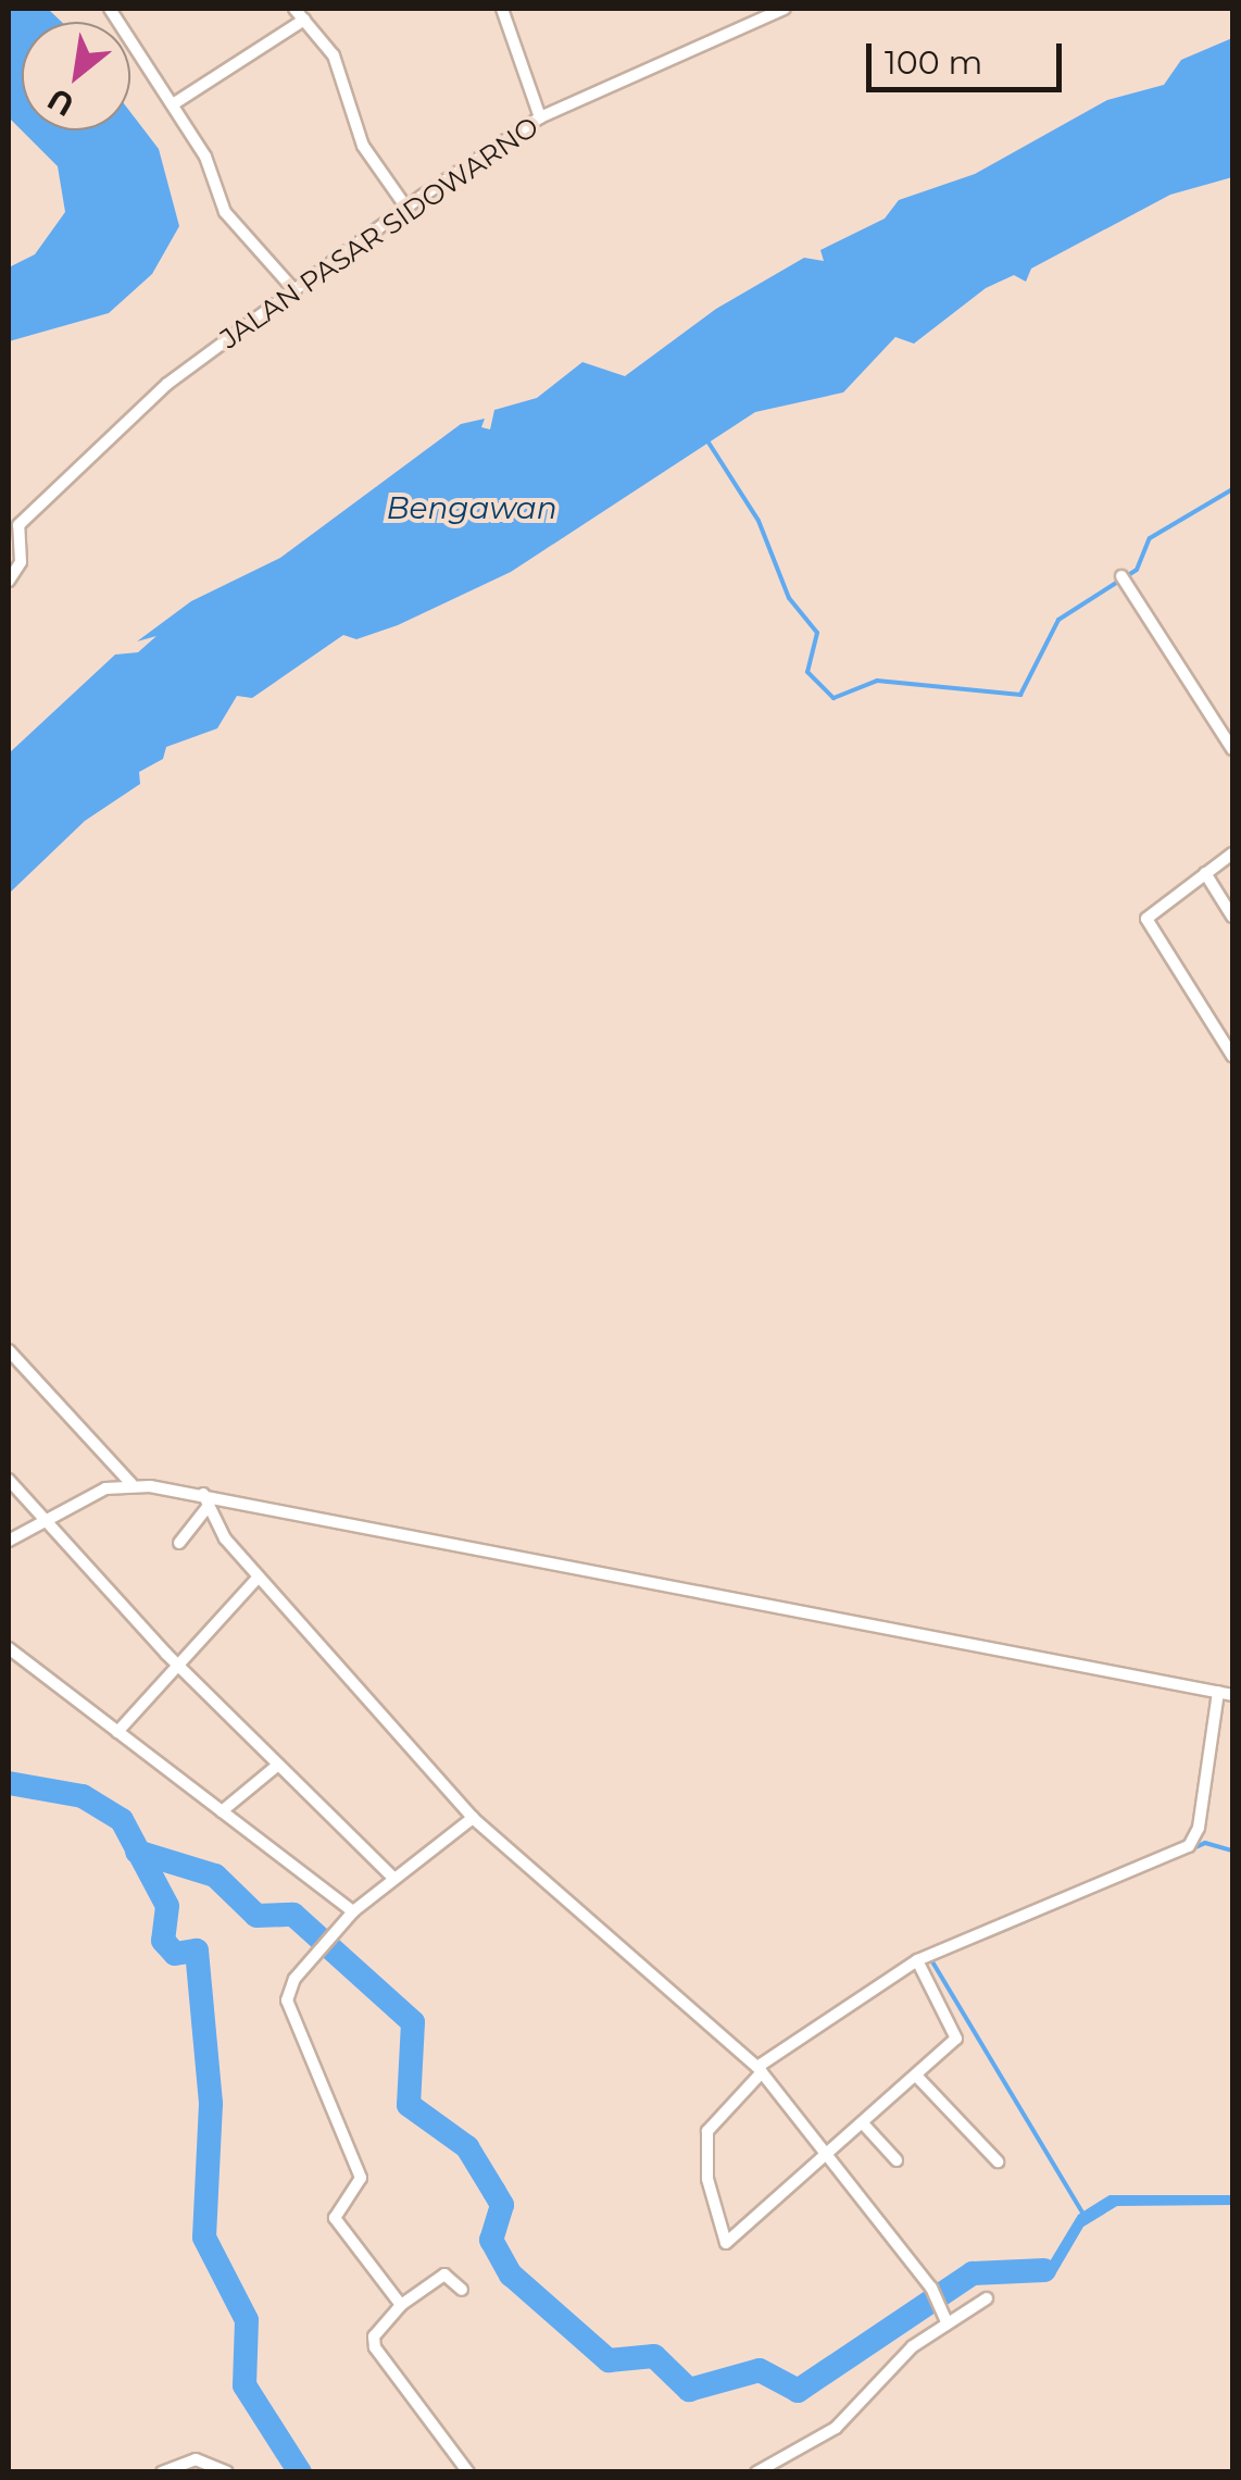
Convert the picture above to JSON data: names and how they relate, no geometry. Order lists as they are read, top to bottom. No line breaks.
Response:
{"streets":{"street":["JALAN PASAR SIDOWARNO"]},"water":["Bengawan"],"scale_bar":"100 m","north":"bottom left"}
